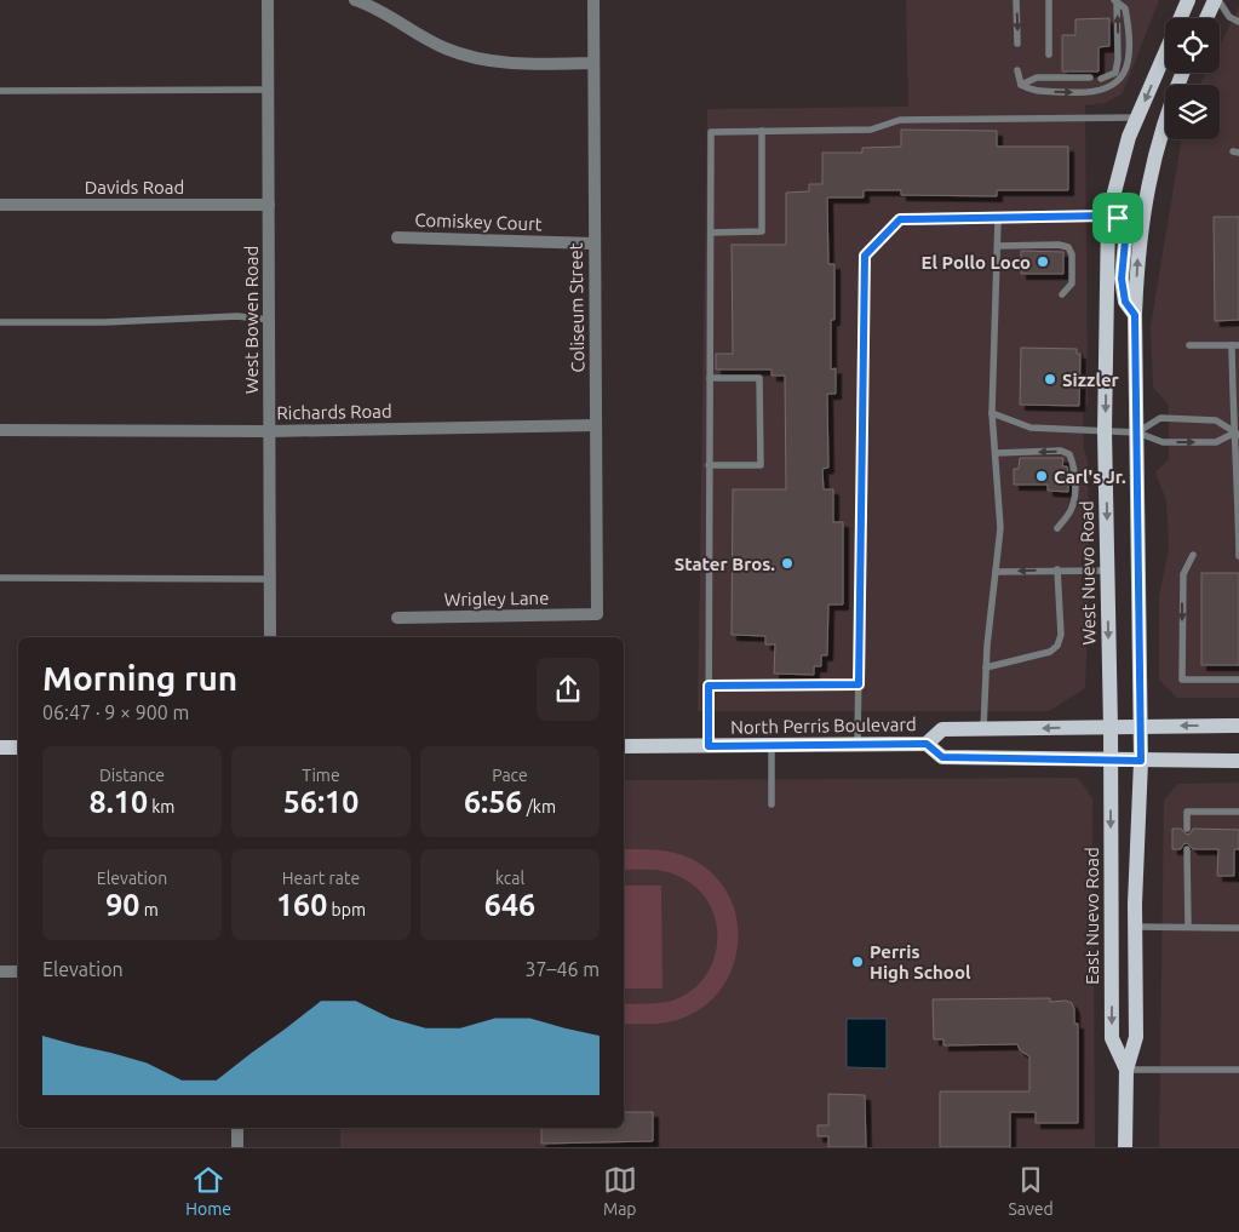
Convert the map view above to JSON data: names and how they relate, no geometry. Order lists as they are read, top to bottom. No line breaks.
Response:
{"streets":{"main road":["West Nuevo Road","North Perris Boulevard","East Nuevo Road"],"street":["Davids Road","Comiskey Court","Coliseum Street","West Bowen Road","Richards Road","Wrigley Lane"]},"crossings":[["Davids Road","West Bowen Road"],["Comiskey Court","Coliseum Street"],["Coliseum Street","Richards Road"],["Coliseum Street","Wrigley Lane"],["West Bowen Road","Richards Road"],["West Nuevo Road","North Perris Boulevard"],["West Nuevo Road","East Nuevo Road"],["North Perris Boulevard","East Nuevo Road"]],"places":["El Pollo Loco","Sizzler","Carl's Jr.","Stater Bros.","Perris High School"],"page":{"heading":["Morning run","06:47 · 9 × 900 m"],"stats":[["Distance","8.10 km"],["Time","56:10"],["Pace","6:56 /km"],["Elevation","90 m"],["Heart rate","160 bpm"],["kcal","646"]],"chart":["Elevation","37–46 m"],"tabs":["Home","Map","Saved"]}}
